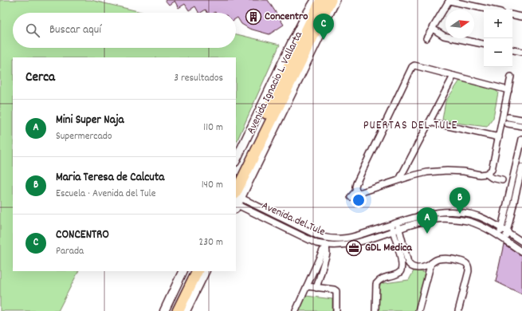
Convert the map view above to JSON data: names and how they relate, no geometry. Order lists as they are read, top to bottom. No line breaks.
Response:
{"streets":{"highway":["Avenida Ignacio L. Vallarta"],"street":["Avenida del Tule"]},"crossings":[["Avenida Ignacio L. Vallarta","Avenida del Tule"]],"districts":["PUERTAS DEL TULE"],"places":{"building":["Concentro"],"office":["GDL Medica"]},"north":"right","page":{"map_buttons":["+","−"],"search":"Buscar aquí","pins":["C","B","A"],"heading":["Cerca","3 resultados"],"list":[{"mark":"A","name":"Mini Super Naja","note":"Supermercado","value":"110 m"},{"mark":"B","name":"Maria Teresa de Calcuta","note":"Escuela · Avenida del Tule","value":"140 m"},{"mark":"C","name":"CONCENTRO","note":"Parada","value":"230 m"}]}}
